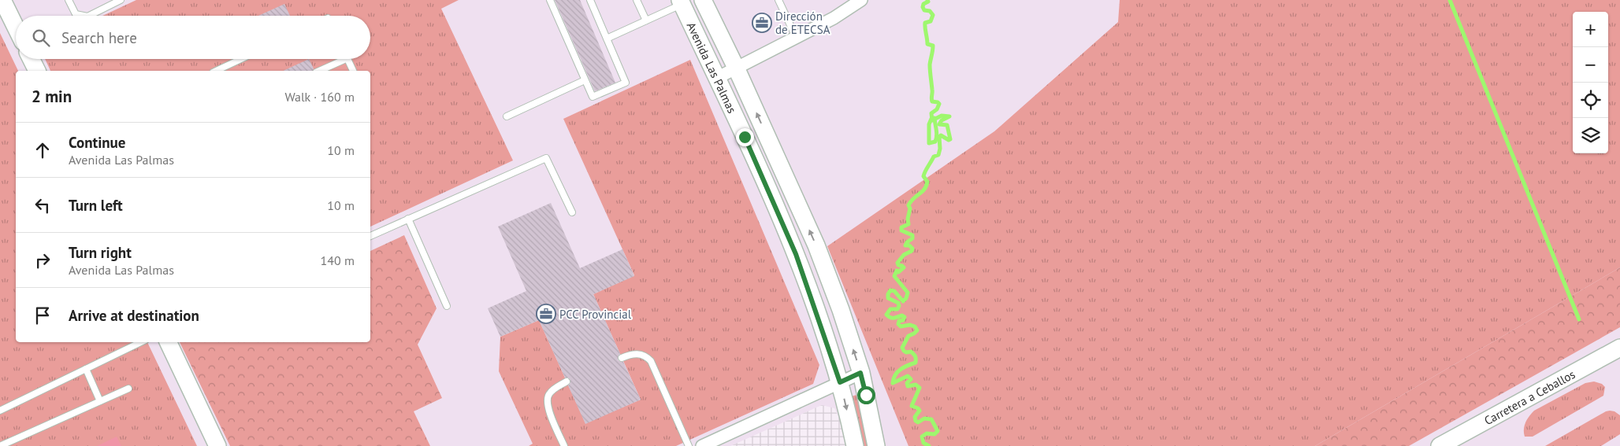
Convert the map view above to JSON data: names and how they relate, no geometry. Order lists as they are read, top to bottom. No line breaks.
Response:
{"streets":{"street":["Avenida Las Palmas","Carretera a Ceballos"]},"places":{"office":["Dirección de ETECSA","PCC Provincial"]},"page":{"map_buttons":["+","−"],"search":"Search here","heading":["2 min","Walk · 160 m"],"list":[["Continue","Avenida Las Palmas","10 m"],["Turn left","10 m"],["Turn right","Avenida Las Palmas","140 m"],"Arrive at destination"]}}
